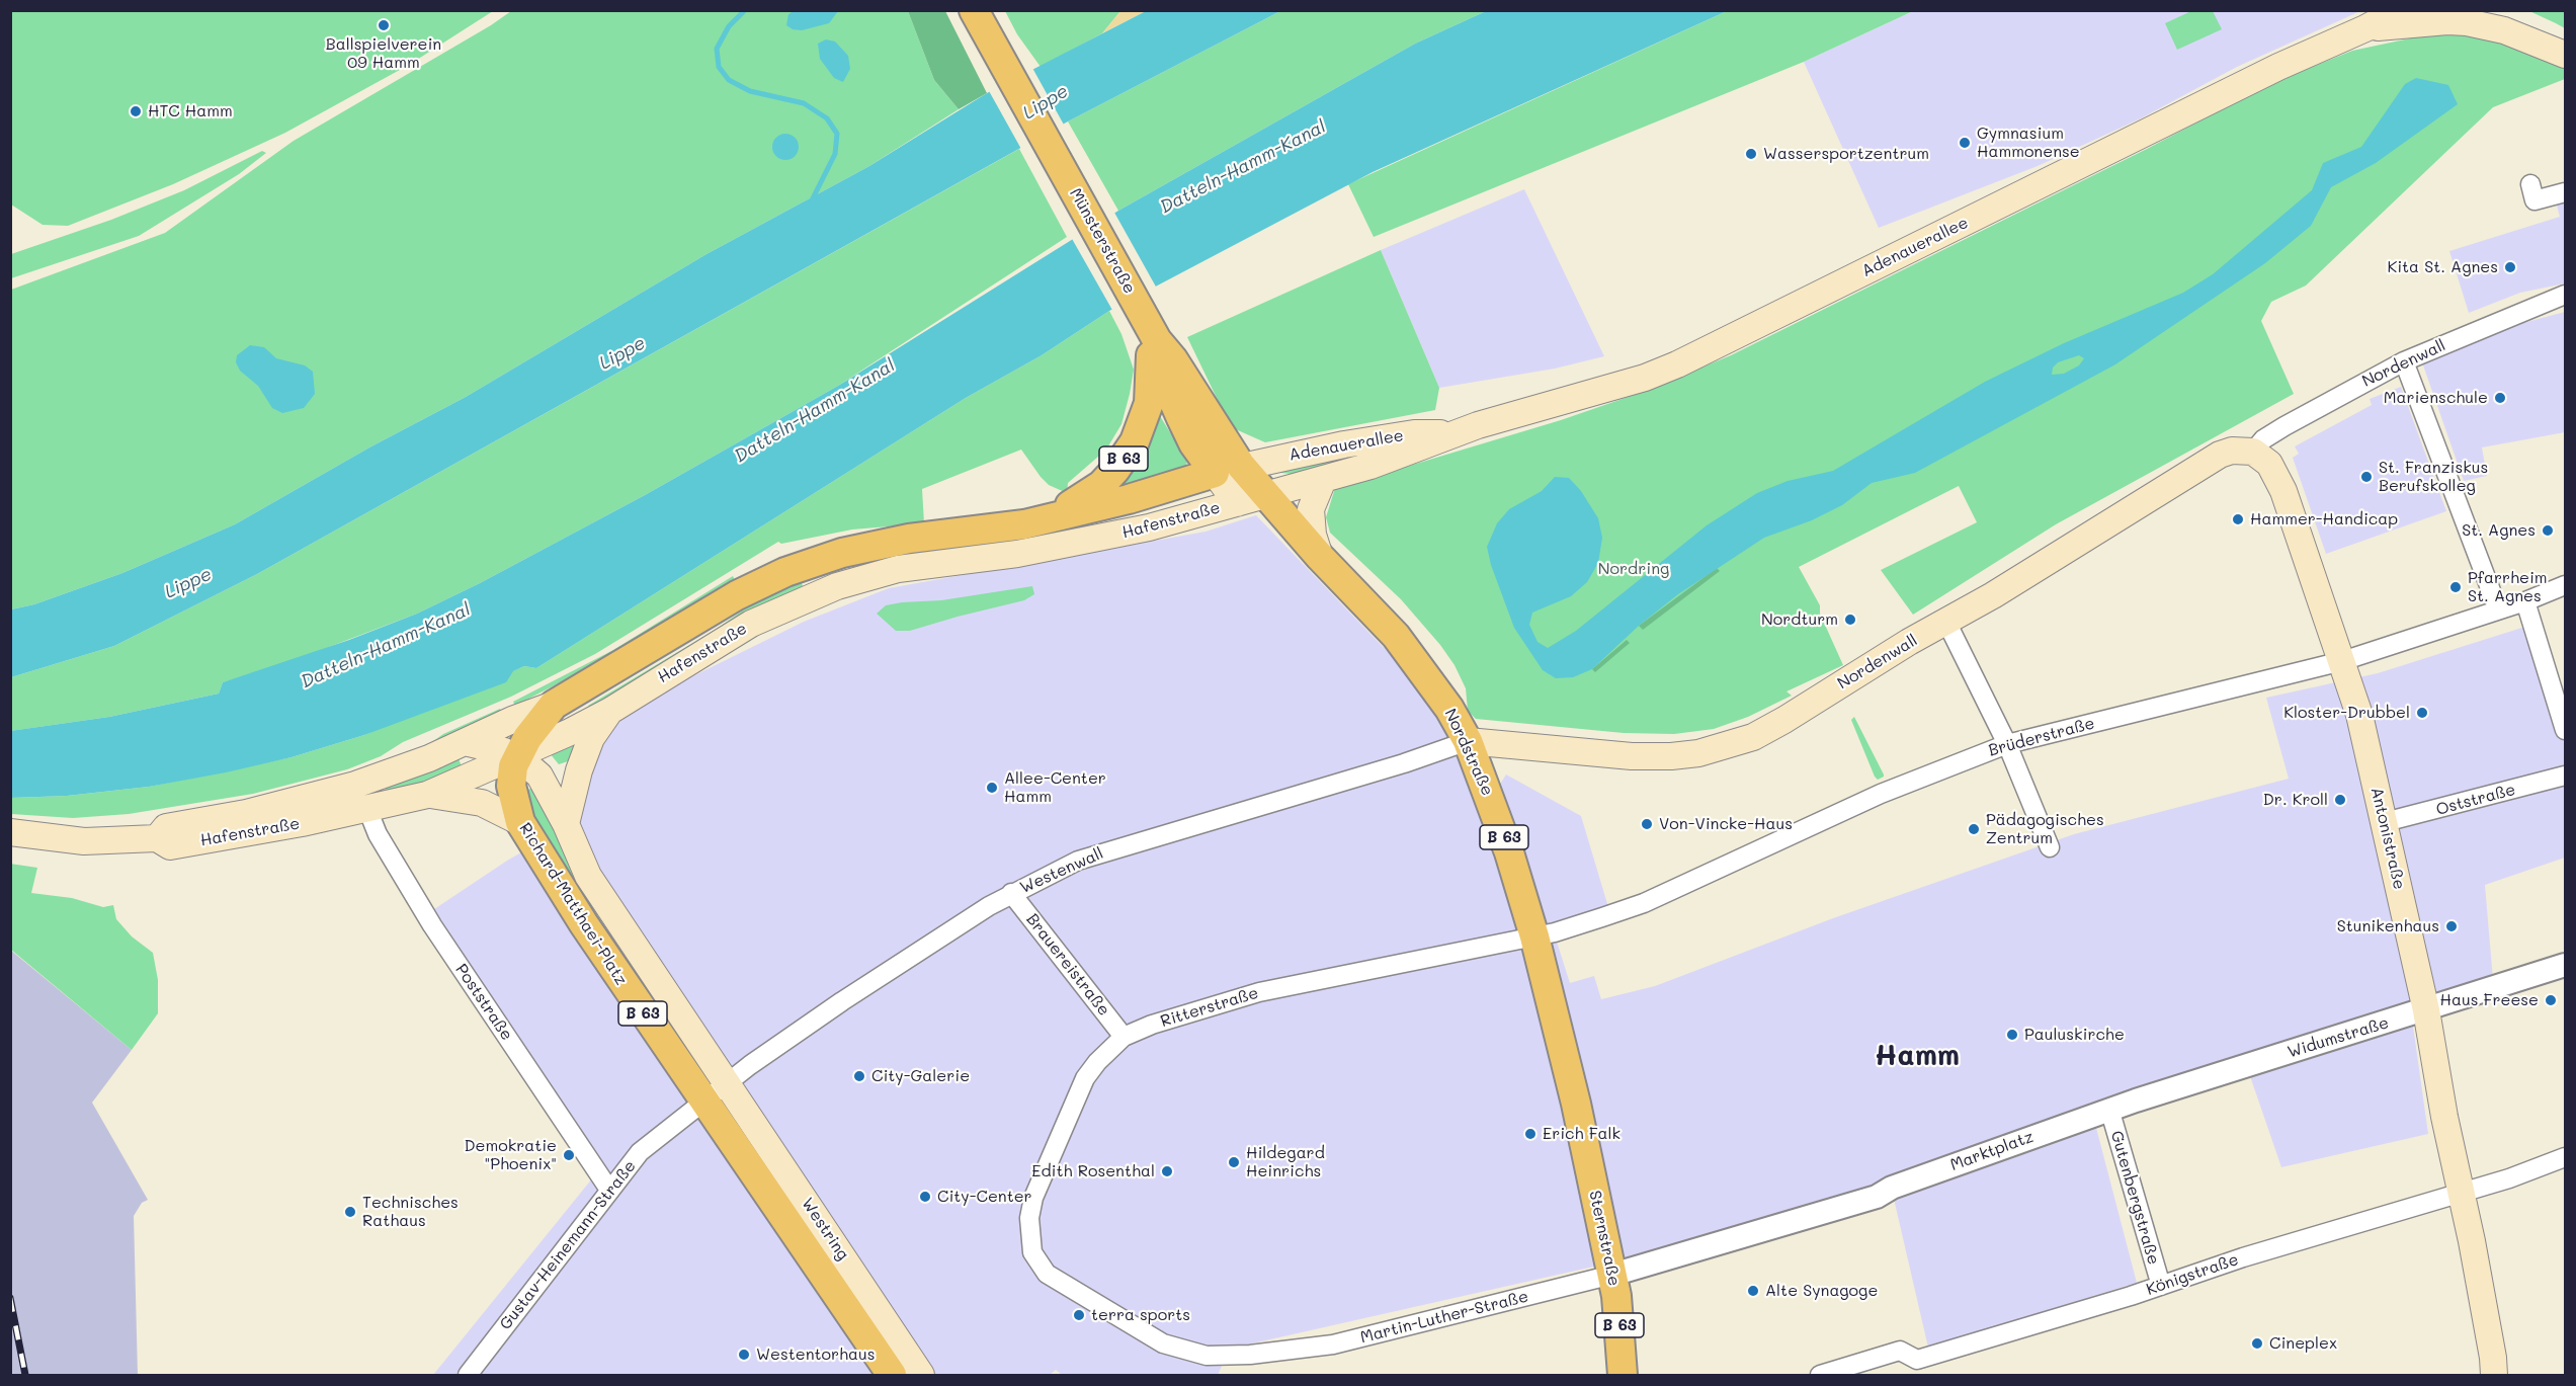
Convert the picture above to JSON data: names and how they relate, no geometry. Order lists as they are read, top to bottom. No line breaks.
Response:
{"streets":{"main road":["Münsterstraße","Adenauerallee","Nordenwall","B 63","Hafenstraße","Nordstraße","Antonistraße","Richard-Matthaei-Platz","Westring","Sternstraße"],"street":["Brüderstraße","Oststraße","Westenwall","Brauereistraße","Poststraße","Ritterstraße","Widumstraße","Marktplatz","Gutenbergstraße","Gustav-Heinemann-Straße","Königstraße","Martin-Luther-Straße"]},"crossings":[["Münsterstraße","Adenauerallee"],["Münsterstraße","B 63"],["Münsterstraße","Hafenstraße"],["Münsterstraße","Nordstraße"],["Adenauerallee","Hafenstraße"],["Adenauerallee","Nordstraße"],["Nordenwall","Nordstraße"],["Nordenwall","Antonistraße"],["Nordenwall","Westenwall"],["B 63","Hafenstraße"],["Hafenstraße","Nordstraße"],["Hafenstraße","Richard-Matthaei-Platz"],["Hafenstraße","Poststraße"],["Brüderstraße","Nordstraße"],["Brüderstraße","Antonistraße"],["Brüderstraße","Ritterstraße"],["Nordstraße","Westenwall"],["Nordstraße","Ritterstraße"],["Nordstraße","Sternstraße"],["Oststraße","Antonistraße"],["Antonistraße","Widumstraße"],["Antonistraße","Königstraße"],["Westenwall","Richard-Matthaei-Platz"],["Westenwall","Brauereistraße"],["Westenwall","Westring"],["Westenwall","Gustav-Heinemann-Straße"],["Richard-Matthaei-Platz","Westring"],["Richard-Matthaei-Platz","Gustav-Heinemann-Straße"],["Brauereistraße","Ritterstraße"],["Poststraße","Gustav-Heinemann-Straße"],["Ritterstraße","Martin-Luther-Straße"],["Widumstraße","Marktplatz"],["Widumstraße","Gutenbergstraße"],["Marktplatz","Gutenbergstraße"],["Marktplatz","Martin-Luther-Straße"],["Gutenbergstraße","Königstraße"],["Westring","Gustav-Heinemann-Straße"],["Sternstraße","Martin-Luther-Straße"]],"districts":["Hamm"],"water":["Lippe","Datteln-Hamm-Kanal"],"parks":["Nordring"],"places":["Ballspielverein 09 Hamm","HTC Hamm","Gymnasium Hammonense","Wassersportzentrum","Kita St. Agnes","Marienschule","St. Franziskus Berufskolleg","Hammer-Handicap","St. Agnes","Pfarrheim St. Agnes","Nordturm","Kloster-Drubbel","Allee-Center Hamm","Dr. Kroll","Von-Vincke-Haus","Pädagogisches Zentrum","Stunikenhaus","Haus Freese","Pauluskirche","City-Galerie","Erich Falk","Demokratie \"Phoenix\"","Hildegard Heinrichs","Edith Rosenthal","City-Center","Technisches Rathaus","Alte Synagoge","terra sports","Cineplex","Westentorhaus"]}
